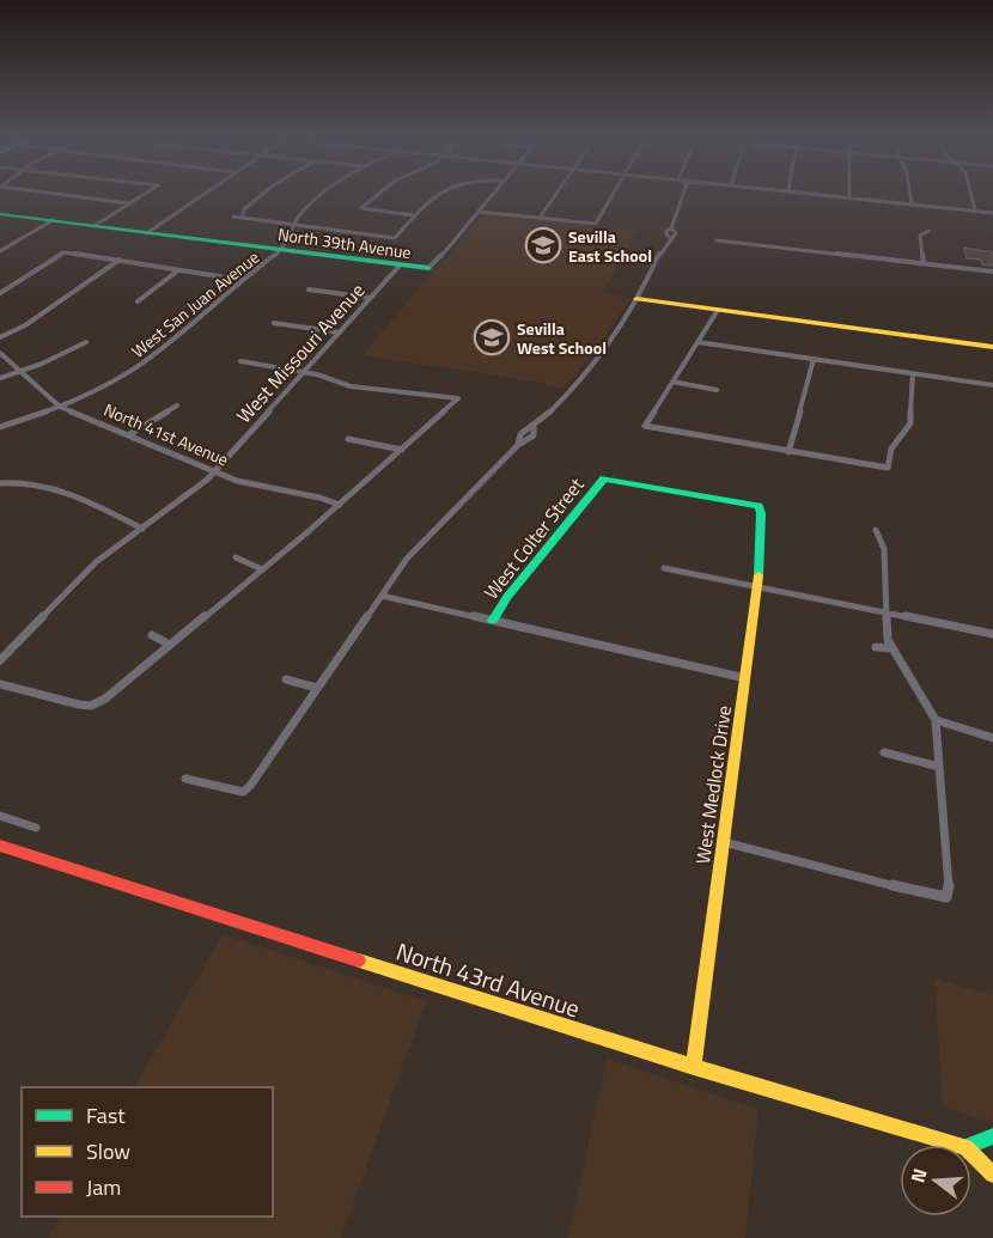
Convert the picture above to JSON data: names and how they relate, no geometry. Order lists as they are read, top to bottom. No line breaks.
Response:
{"streets":{"street":["North 39th Avenue","West San Juan Avenue","West Missouri Avenue","North 41st Avenue","West Colter Street","West Medlock Drive","North 43rd Avenue"]},"crossings":[["North 39th Avenue","West San Juan Avenue"],["North 39th Avenue","West Missouri Avenue"],["West San Juan Avenue","North 41st Avenue"],["West Missouri Avenue","North 41st Avenue"],["West Colter Street","West Medlock Drive"],["West Medlock Drive","North 43rd Avenue"]],"places":{"school or university":["Sevilla East School","Sevilla West School"]},"legend":["Fast","Slow","Jam"],"north":"left"}
